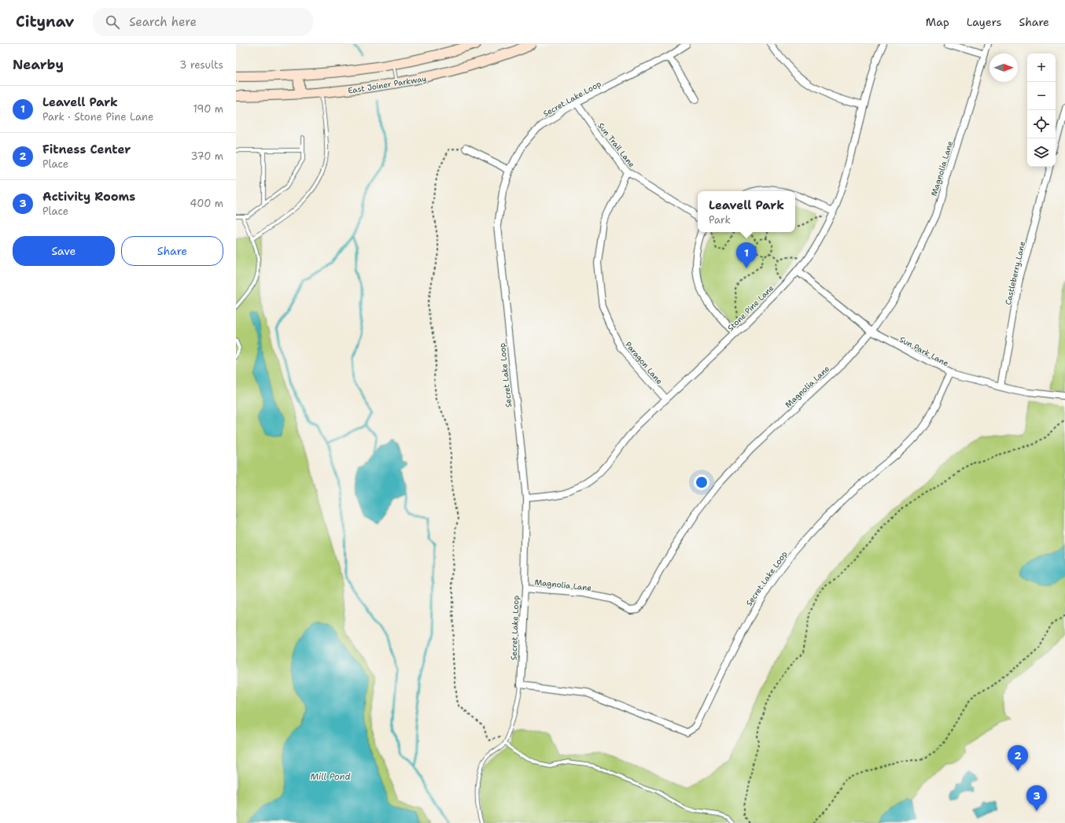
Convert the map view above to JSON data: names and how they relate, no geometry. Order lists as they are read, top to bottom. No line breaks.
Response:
{"streets":{"main road":["East Joiner Parkway"],"street":["Secret Lake Loop","Sun Trail Lane","Magnolia Lane","Castleberry Lane","Stone Pine Lane","Sun Park Lane","Paragon Lane"]},"crossings":[["Secret Lake Loop","Sun Trail Lane"],["Secret Lake Loop","Magnolia Lane"],["Secret Lake Loop","Stone Pine Lane"],["Secret Lake Loop","Sun Park Lane"],["Sun Trail Lane","Paragon Lane"],["Magnolia Lane","Sun Park Lane"],["Castleberry Lane","Sun Park Lane"],["Stone Pine Lane","Sun Park Lane"],["Stone Pine Lane","Paragon Lane"]],"water":["Mill Pond"],"north":"right","page":{"header":"Citynav","search":"Search here","nav":["Map","Layers","Share"],"heading":["Nearby","3 results"],"map_buttons":["+","−"],"list":[{"mark":"1","name":"Leavell Park","note":"Park · Stone Pine Lane","value":"190 m"},{"mark":"2","name":"Fitness Center","note":"Place","value":"370 m"},{"mark":"3","name":"Activity Rooms","note":"Place","value":"400 m"}],"popup":["Leavell Park","Park"],"buttons":["Save","Share"],"pins":["1","2","3"]}}
